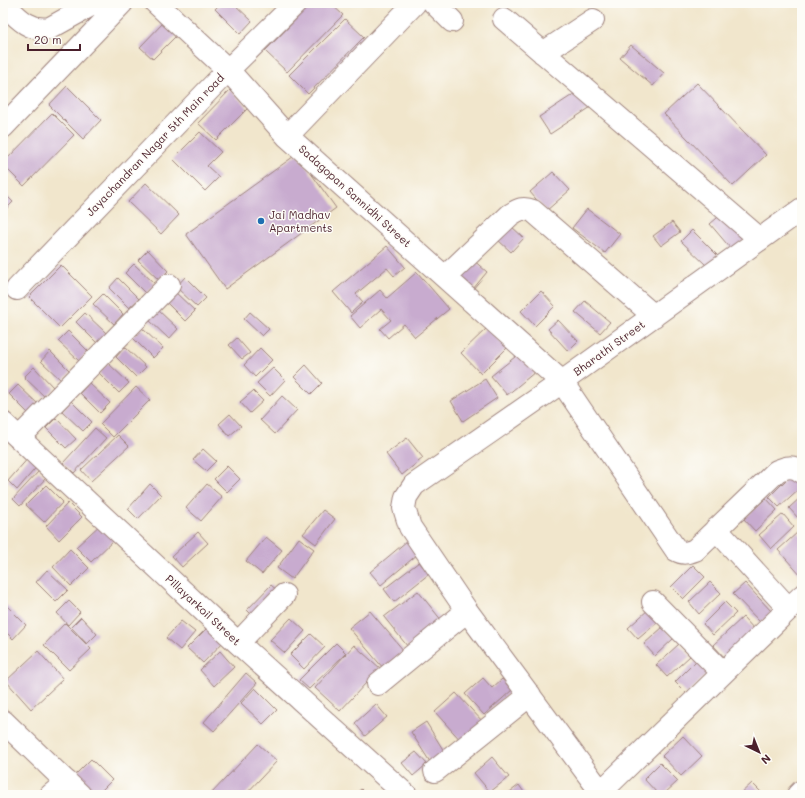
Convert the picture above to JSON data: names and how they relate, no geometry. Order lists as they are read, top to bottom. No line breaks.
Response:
{"streets":{"street":["Jayachandran Nagar 5th Main road","Sadagopan Sannidhi Street","Bharathi Street","Pillayarkoil Street"]},"crossings":[["Jayachandran Nagar 5th Main road","Sadagopan Sannidhi Street"],["Sadagopan Sannidhi Street","Bharathi Street"]],"places":["Jai Madhav Apartments"],"scale_bar":"20 m","north":"bottom right"}
